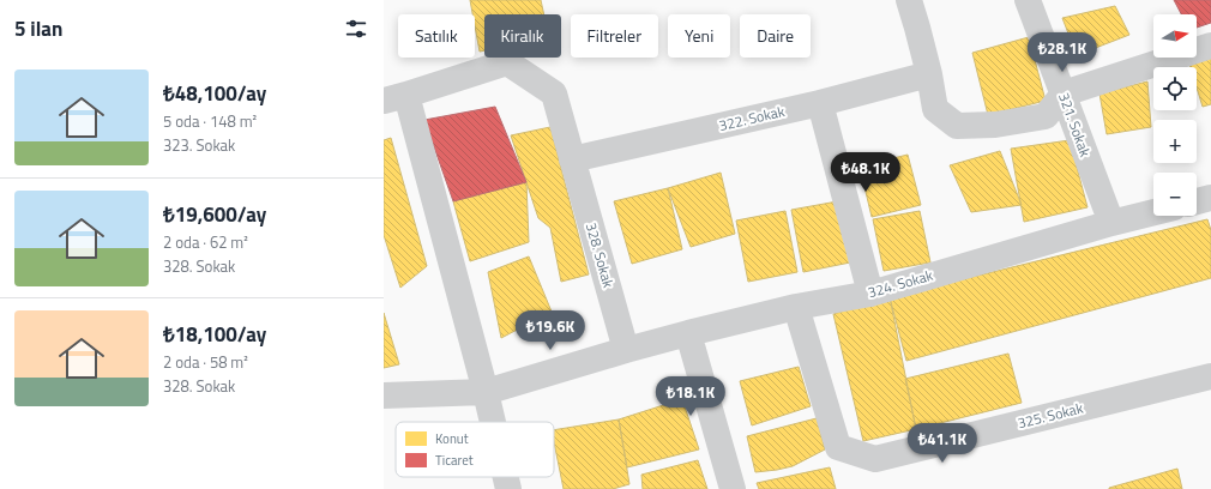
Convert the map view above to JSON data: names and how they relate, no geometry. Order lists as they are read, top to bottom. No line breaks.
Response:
{"streets":{"street":["322. Sokak","321. Sokak","328. Sokak","324. Sokak","325. Sokak"]},"crossings":[["322. Sokak","328. Sokak"],["321. Sokak","324. Sokak"],["328. Sokak","324. Sokak"],["324. Sokak","325. Sokak"]],"legend":["Konut","Ticaret"],"north":"right","page":{"heading":"5 ilan","map_buttons":["+","−"],"chip":["Satılık","Kiralık","Filtreler","Yeni","Daire"],"price":["₺28.1K","₺48.1K","₺19.6K","₺18.1K","₺41.1K"],"list":[{"name":"₺48,100/ay","note":"5 oda · 148 m² · 323. Sokak"},{"name":"₺19,600/ay","note":"2 oda · 62 m² · 328. Sokak"},{"name":"₺18,100/ay","note":"2 oda · 58 m² · 328. Sokak"}]}}
